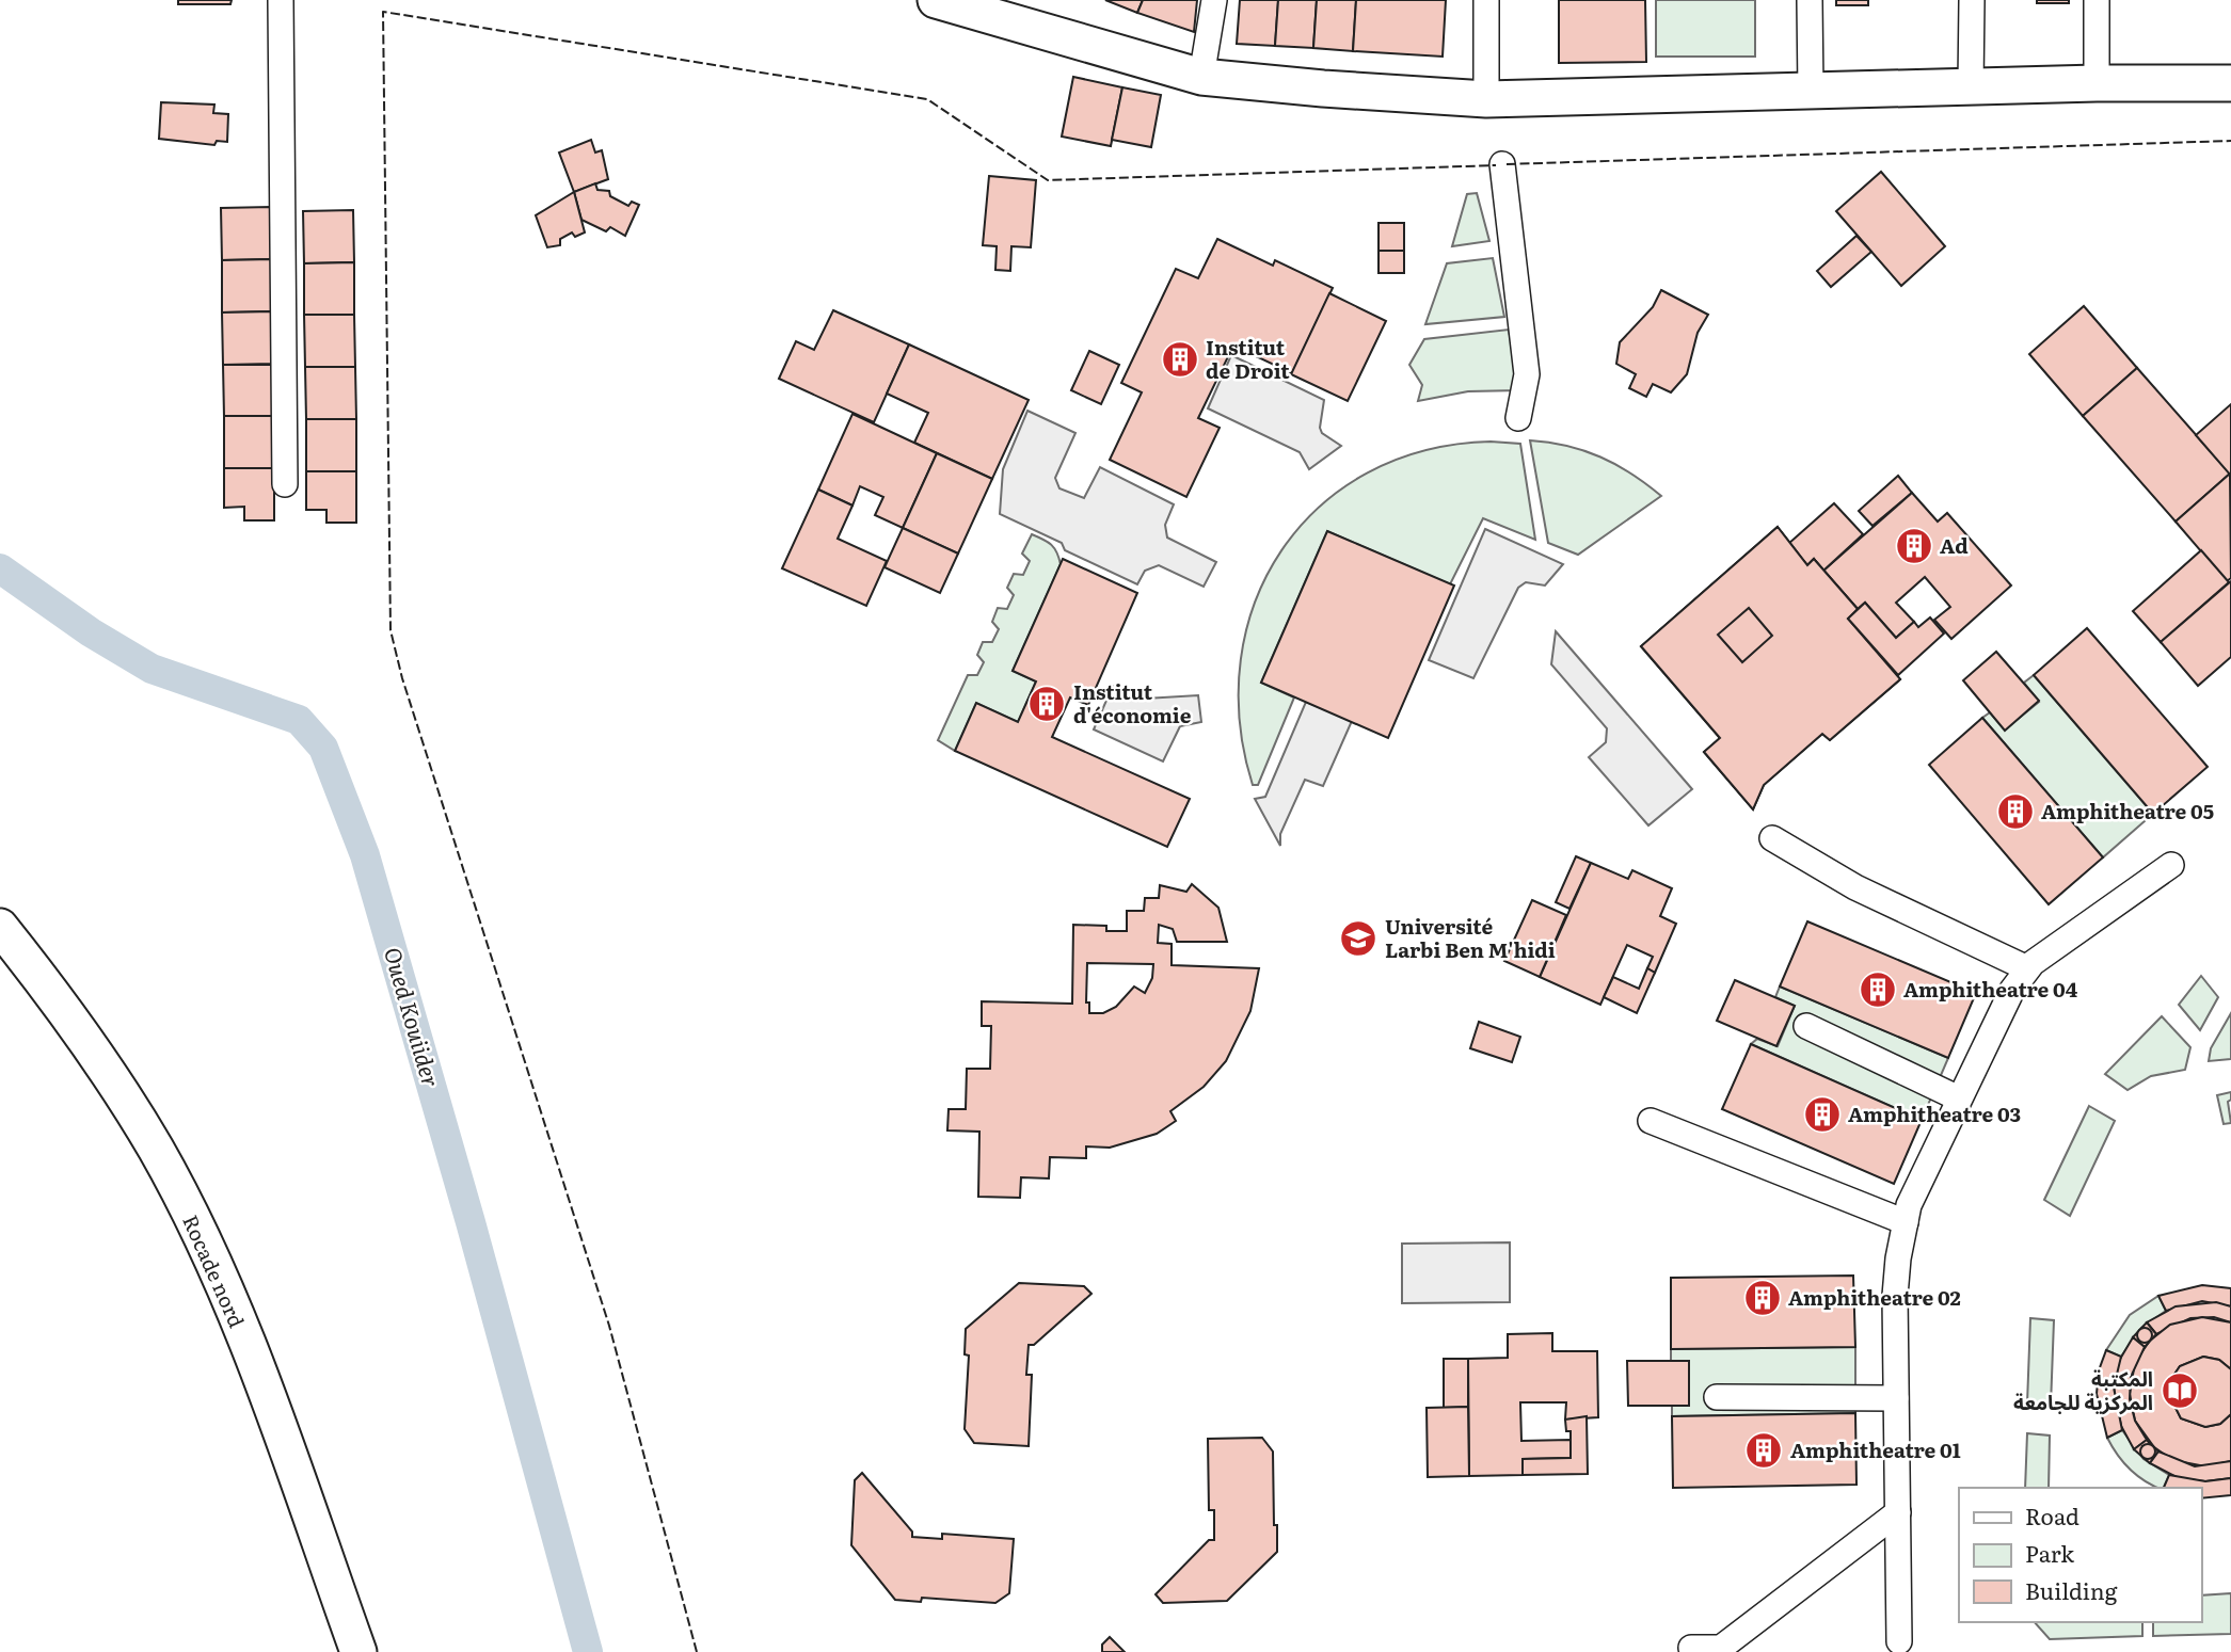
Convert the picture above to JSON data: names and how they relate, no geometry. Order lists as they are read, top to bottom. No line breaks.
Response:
{"streets":{"main road":["Rocade nord"]},"water":["Oued Kouiider"],"places":{"building":["Institut de Droit","Ad","Institut d'économie","Amphitheatre 05","Amphitheatre 04","Amphitheatre 03","Amphitheatre 02","Amphitheatre 01"],"school or university":["Université Larbi Ben M'hidi"],"library":["المكتبة المركزية للجامعة"]},"legend":["Road","Park","Building"]}
